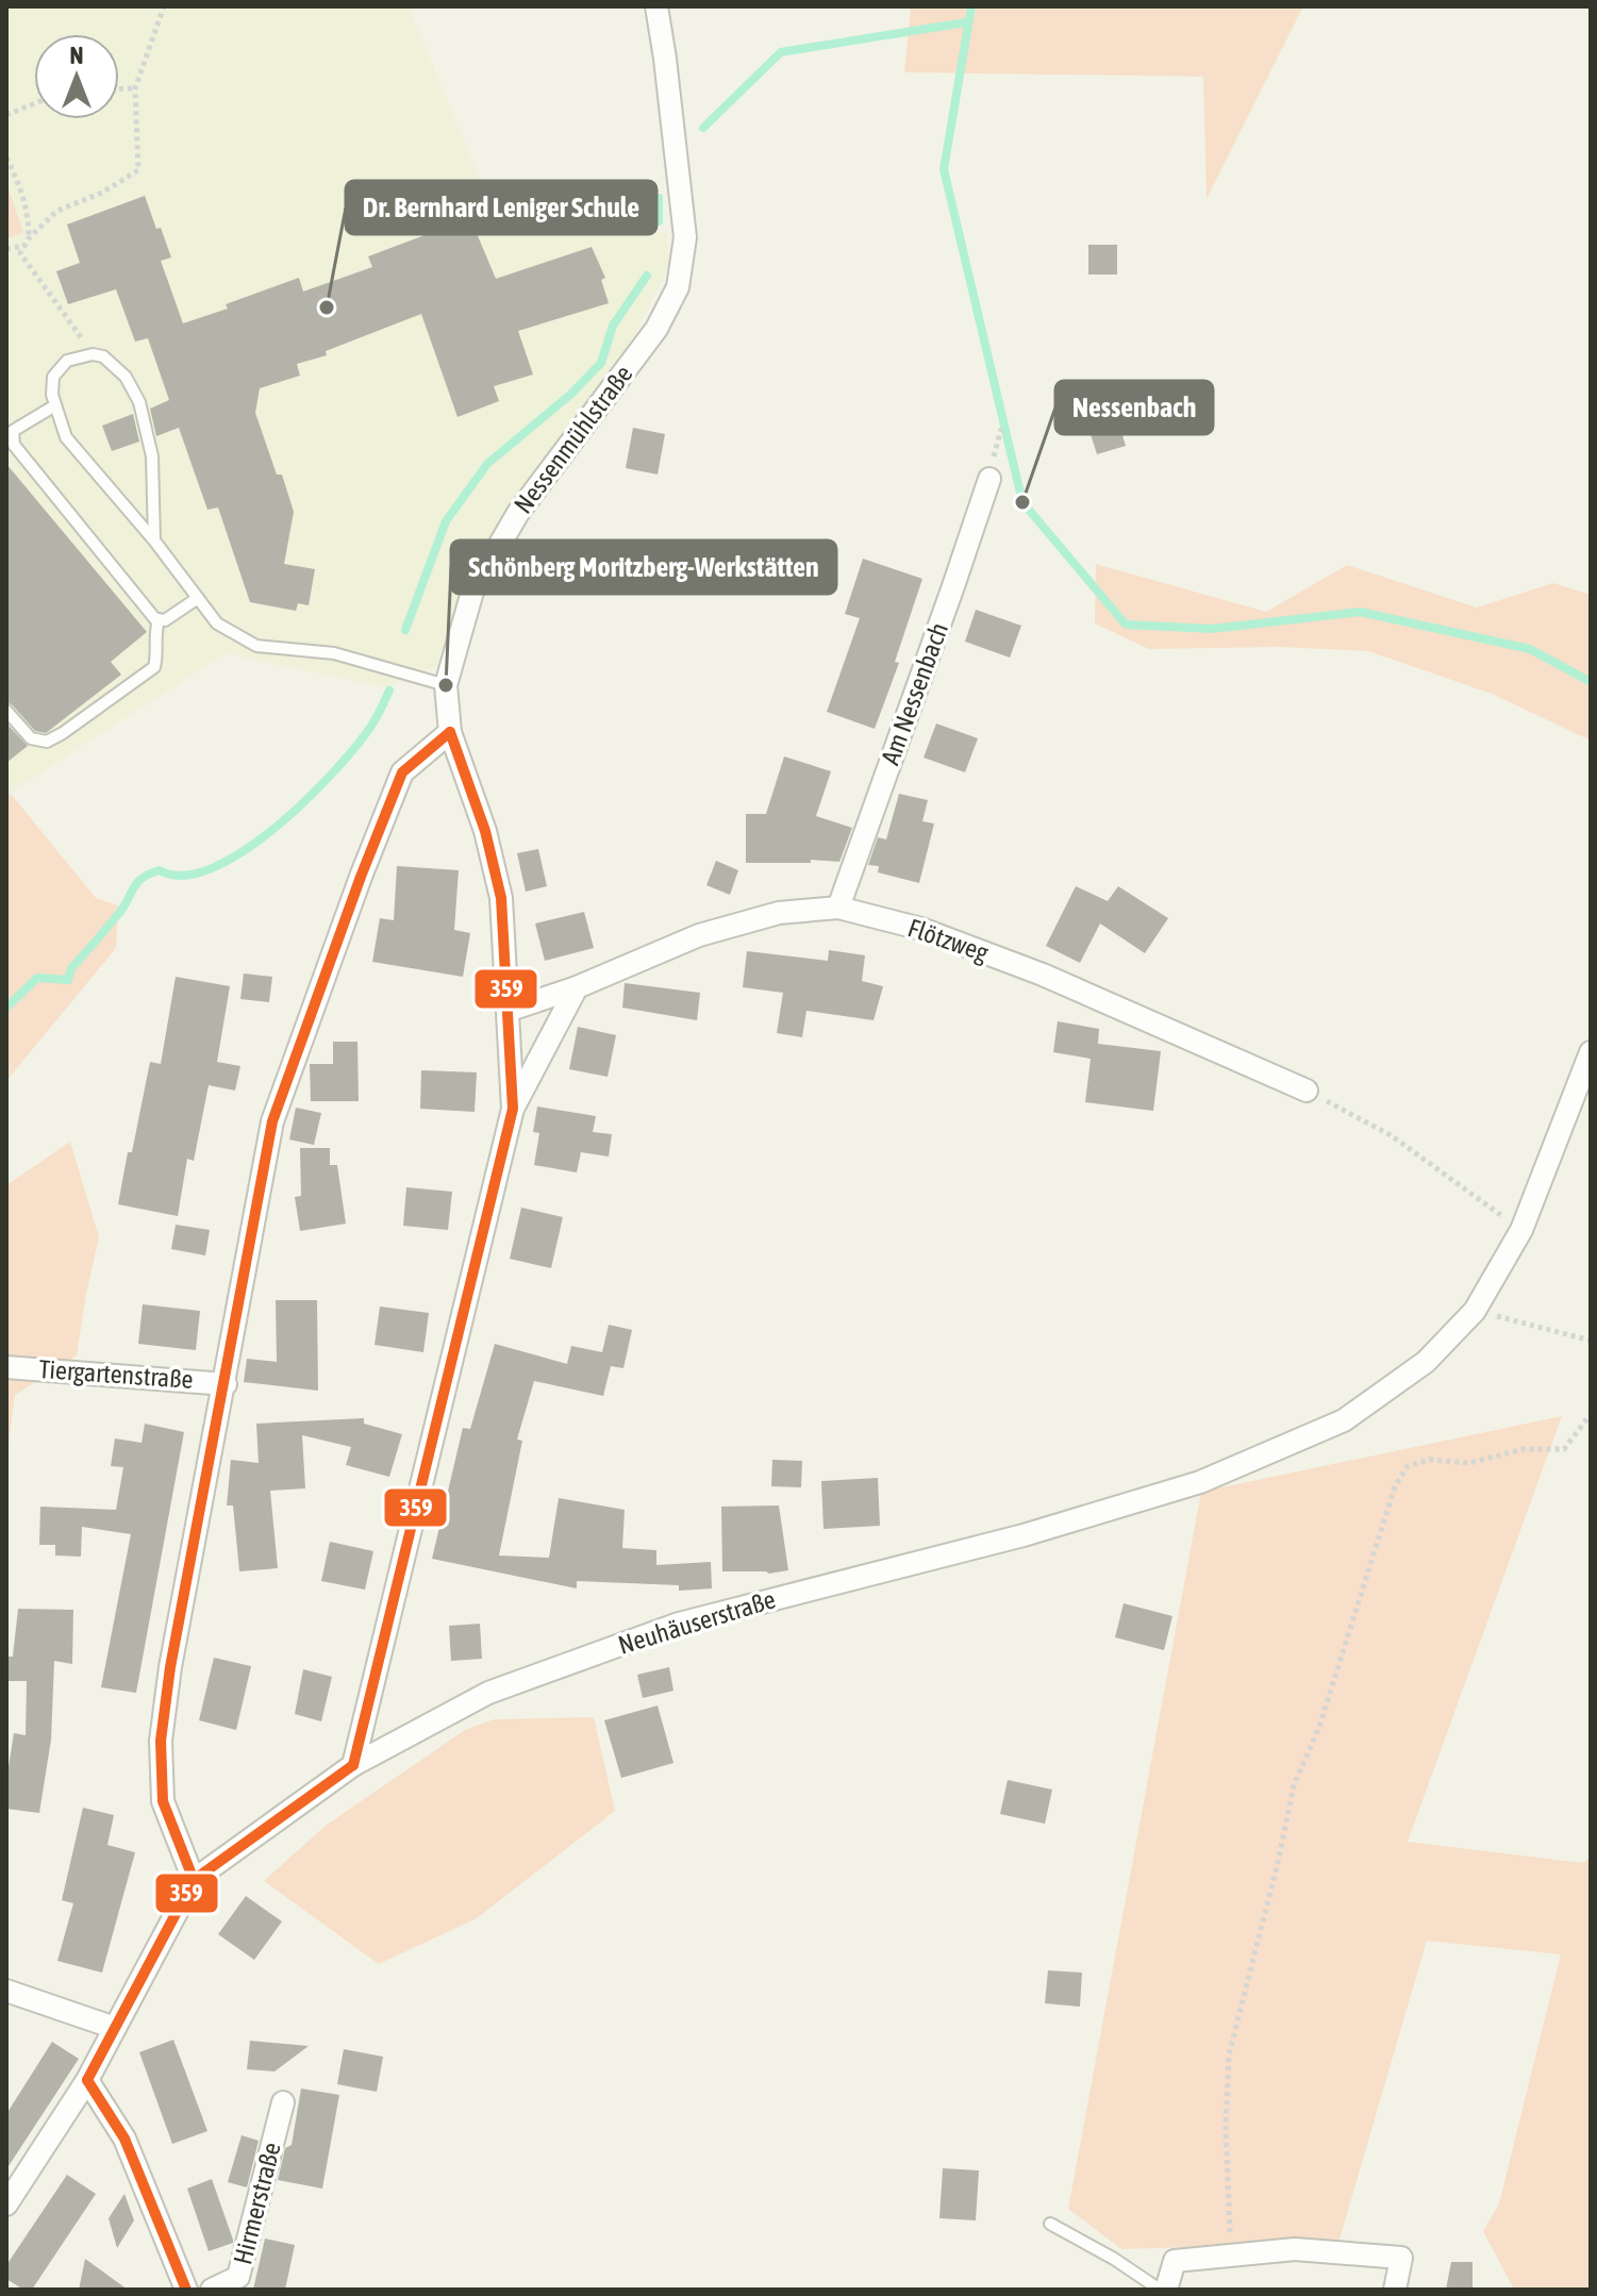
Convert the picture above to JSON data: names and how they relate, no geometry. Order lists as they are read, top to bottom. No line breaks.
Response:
{"streets":{"street":["Nessenmühlstraße","Am Nessenbach","Flötzweg","Tiergartenstraße","Neuhäuserstraße","Hirmerstraße"]},"crossings":[["Nessenmühlstraße","Flötzweg"],["Nessenmühlstraße","Neuhäuserstraße"],["Am Nessenbach","Flötzweg"]],"places":["Dr. Bernhard Leniger Schule","Nessenbach","Schönberg Moritzberg-Werkstätten"],"lines":["transit line 359"],"north":"top"}
